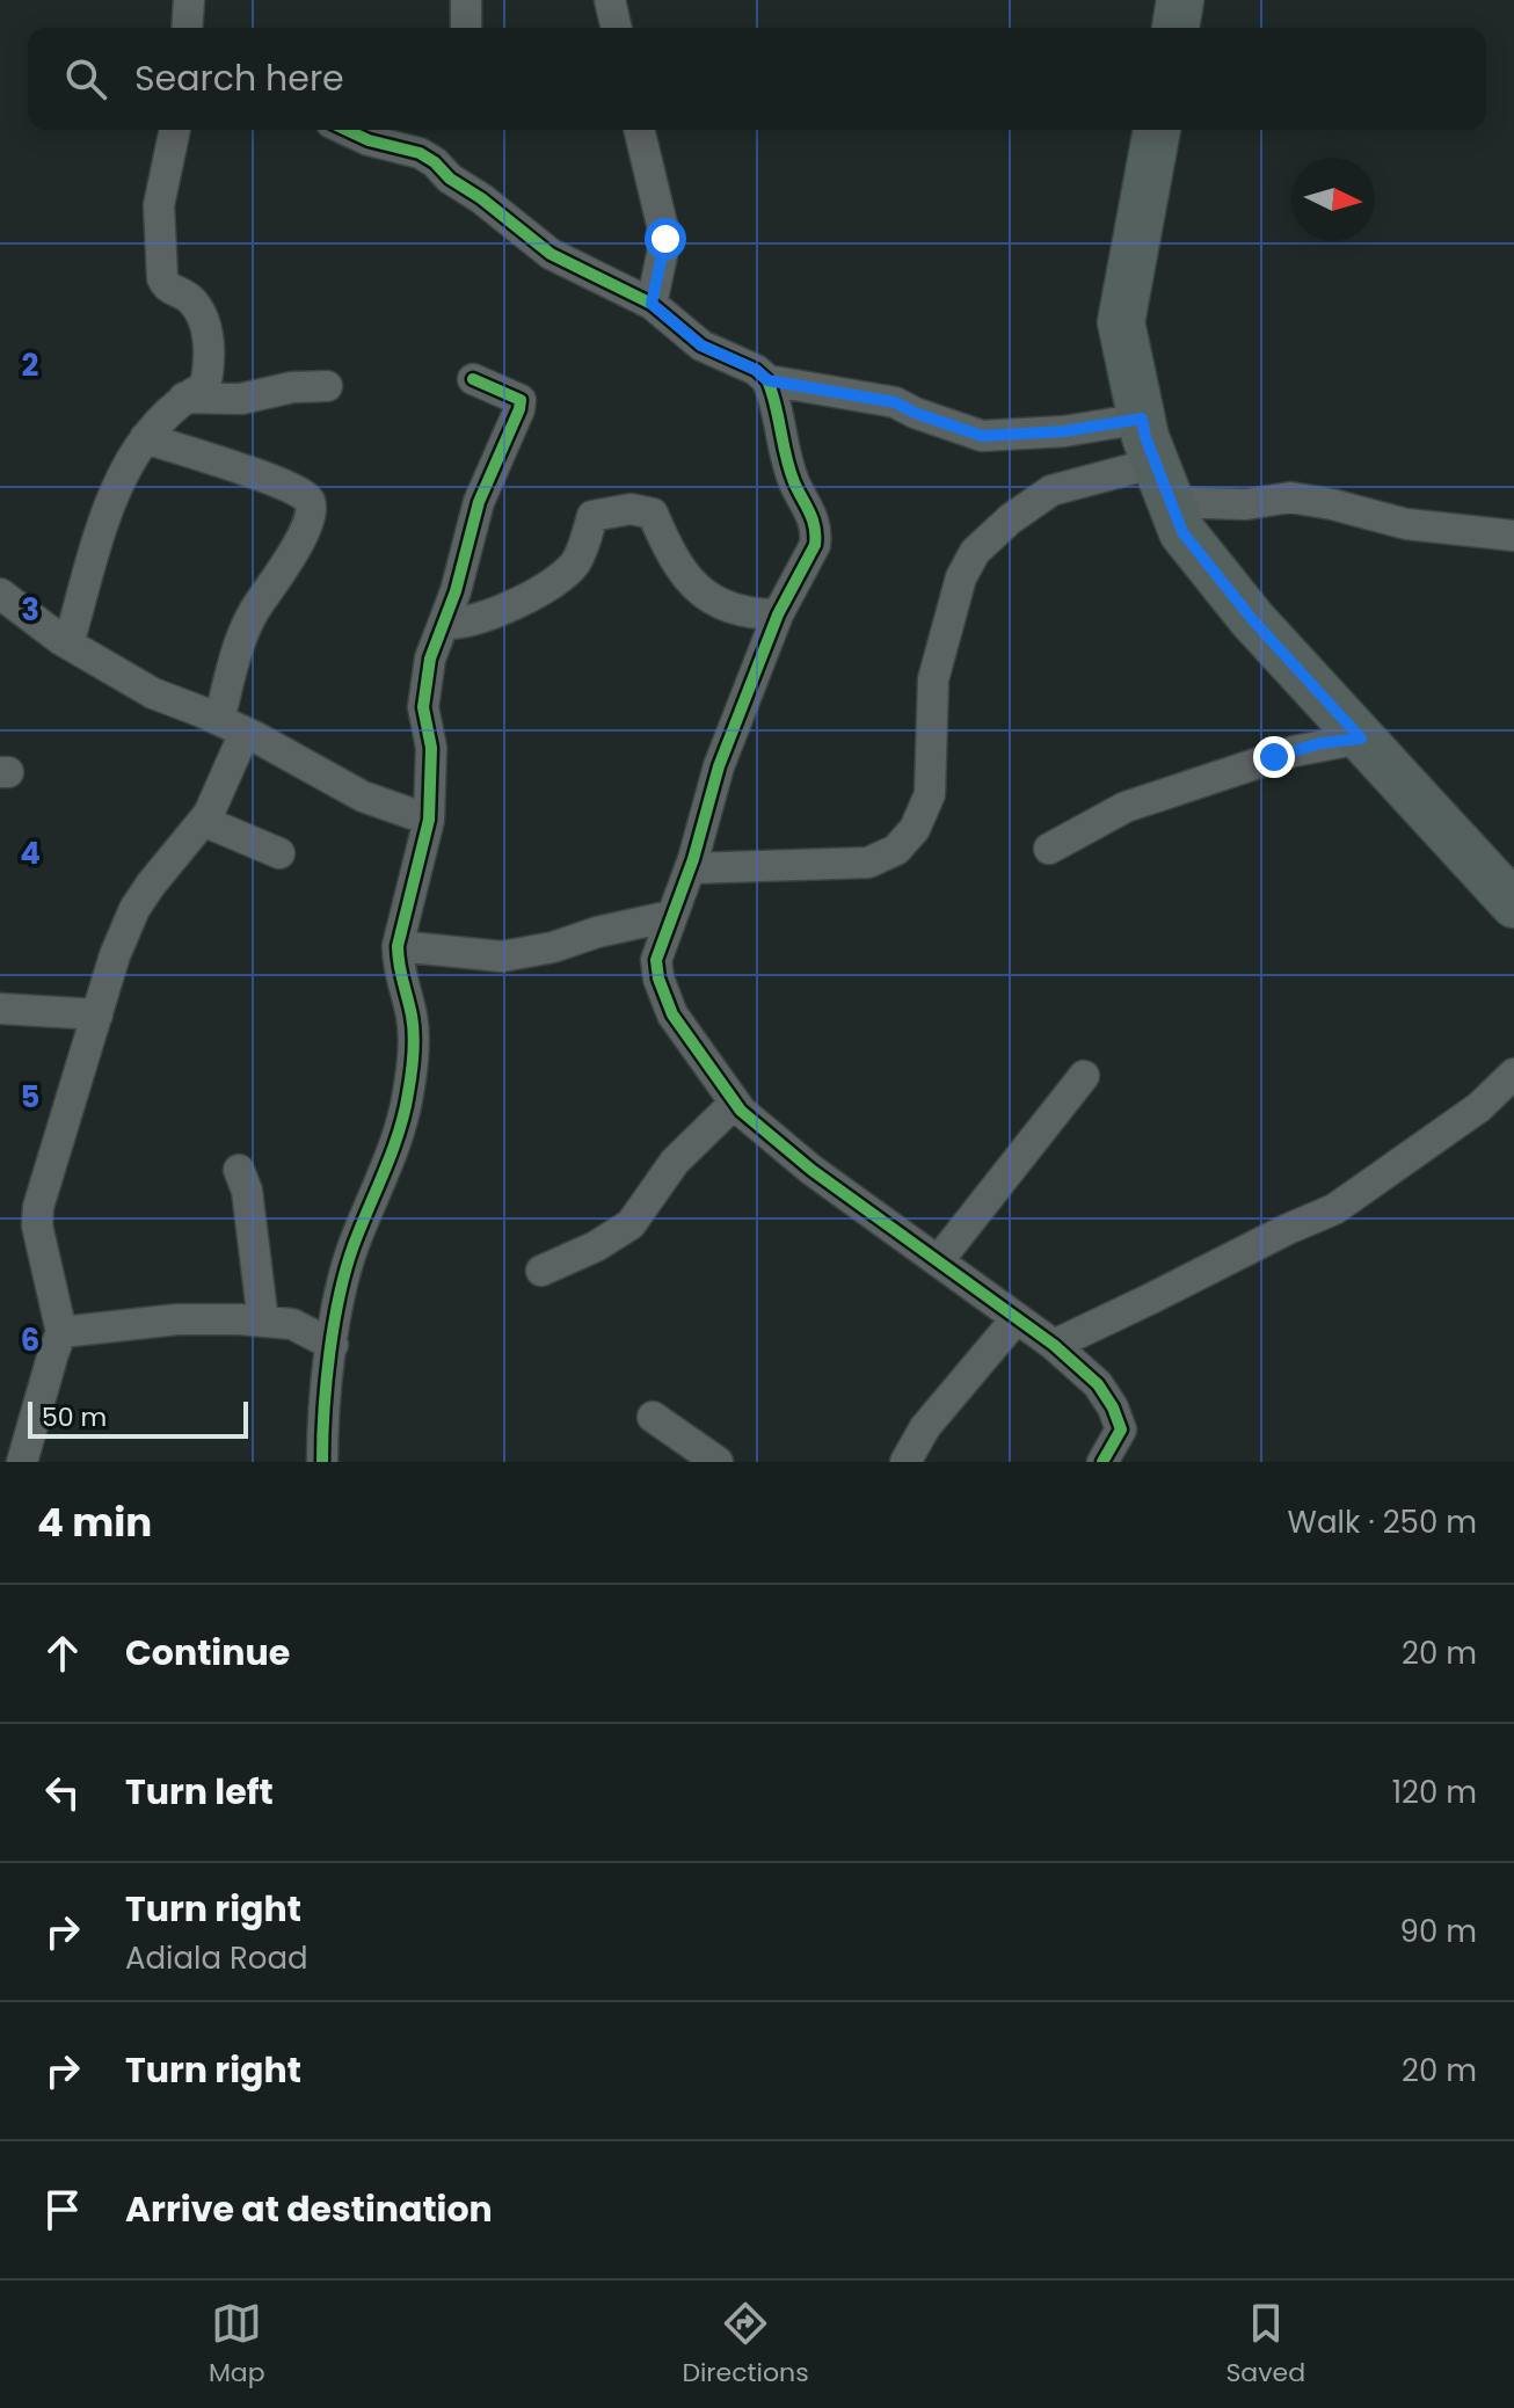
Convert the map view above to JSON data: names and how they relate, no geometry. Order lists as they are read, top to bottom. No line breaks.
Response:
{"scale_bar":"50 m","north":"right","page":{"search":"Search here","scale":"50 m","heading":["4 min","Walk · 250 m"],"list":[["Continue","20 m"],["Turn left","120 m"],["Turn right","Adiala Road","90 m"],["Turn right","20 m"],"Arrive at destination"],"nav":["Map","Directions","Saved"]},"grid":{"rows":["2","3","4","5","6"]}}
